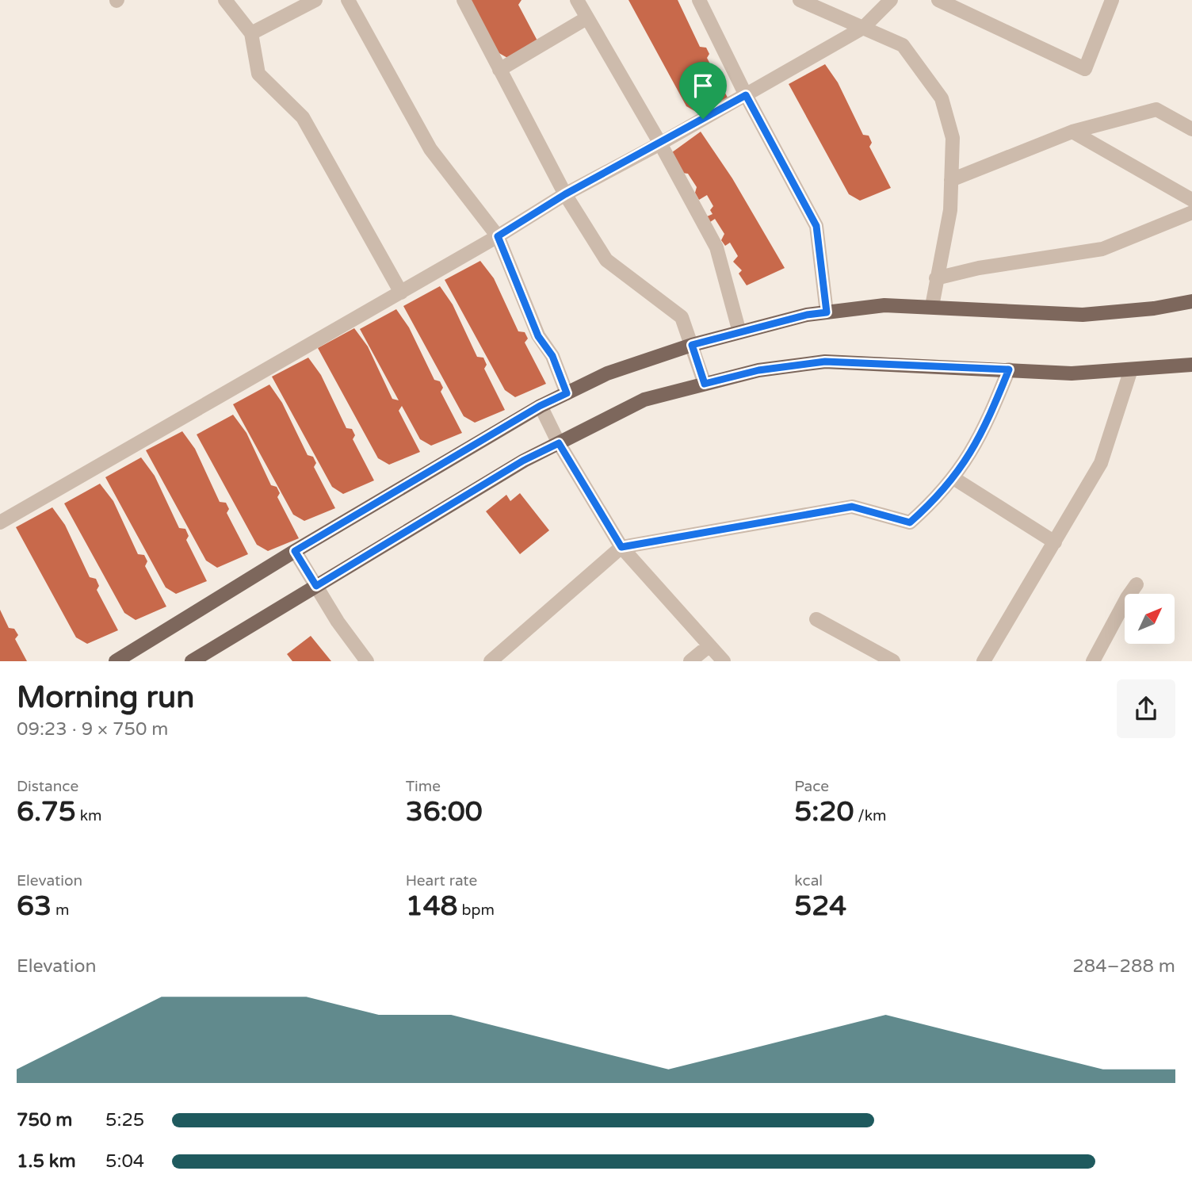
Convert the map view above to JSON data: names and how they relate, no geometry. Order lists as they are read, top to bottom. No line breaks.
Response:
{"north":"top right","page":{"heading":["Morning run","09:23 · 9 × 750 m"],"stats":[["Distance","6.75 km"],["Time","36:00"],["Pace","5:20 /km"],["Elevation","63 m"],["Heart rate","148 bpm"],["kcal","524"]],"chart":["Elevation","284–288 m"],"list":[{"name":"750 m","note":"5:25"},{"name":"1.5 km","note":"5:04"}]}}
